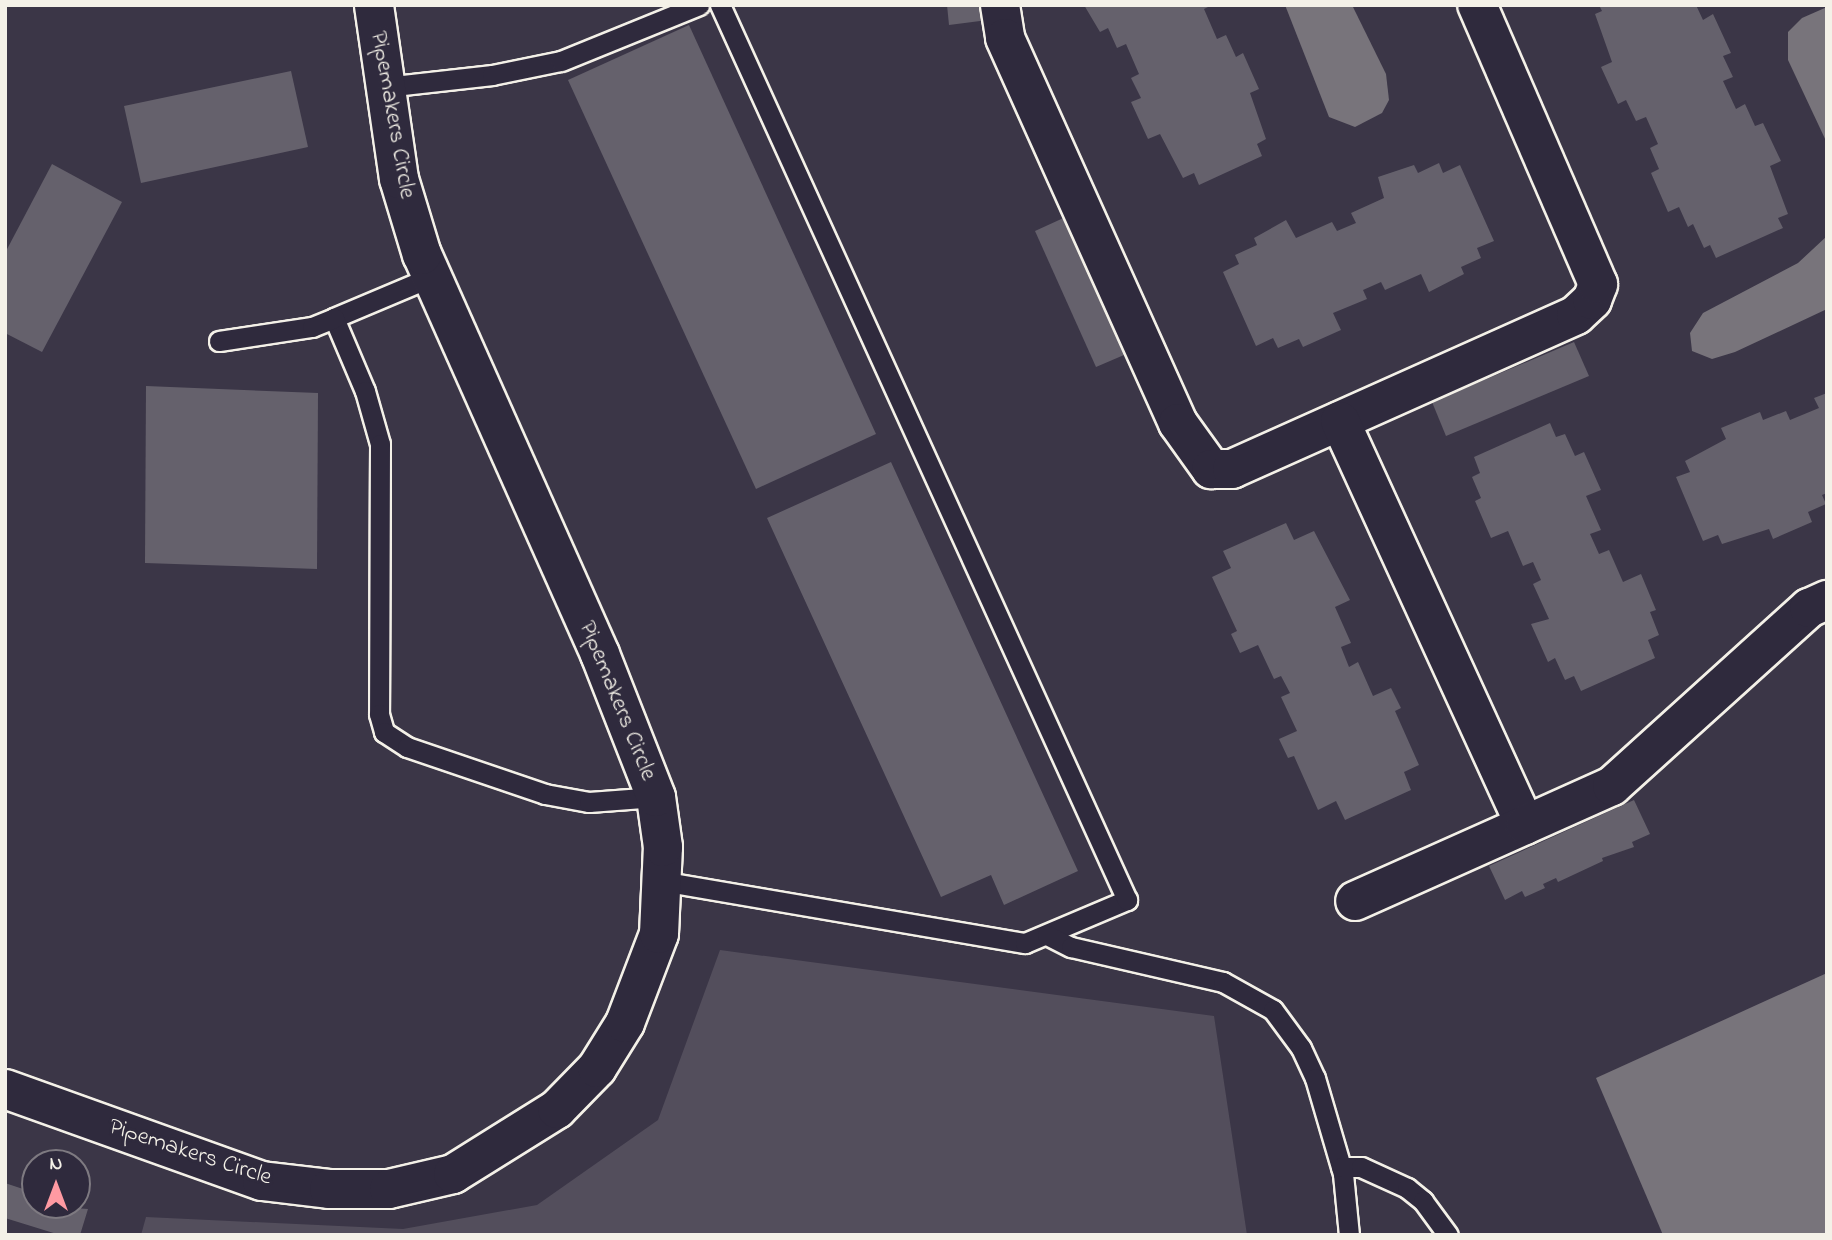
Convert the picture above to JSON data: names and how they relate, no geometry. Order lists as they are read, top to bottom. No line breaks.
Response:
{"streets":{"street":["Pipemakers Circle"]},"north":"top"}
